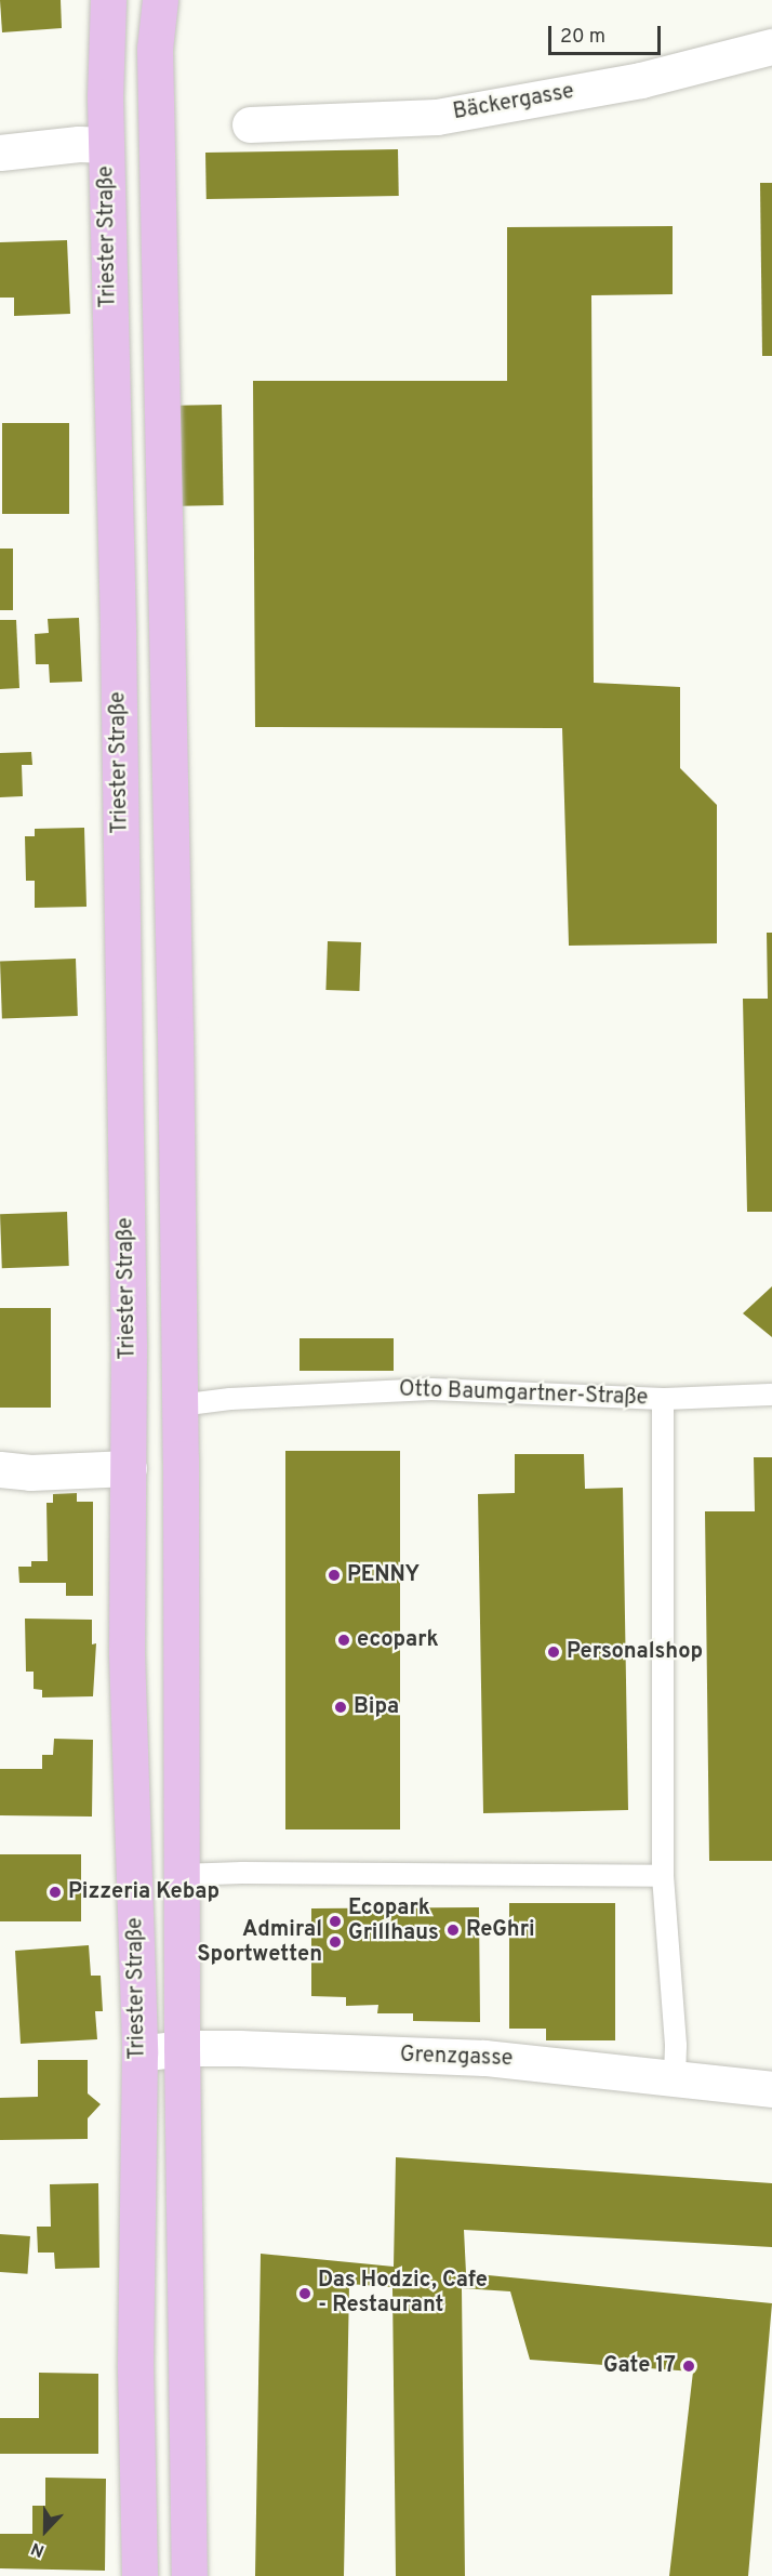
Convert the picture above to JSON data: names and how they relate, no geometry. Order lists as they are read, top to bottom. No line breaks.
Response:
{"streets":{"main road":["Triester Straße"],"street":["Bäckergasse","Grenzgasse"],"lane":["Otto Baumgartner-Straße"]},"crossings":[["Triester Straße","Otto Baumgartner-Straße"],["Triester Straße","Grenzgasse"],["Otto Baumgartner-Straße","Grenzgasse"]],"places":["PENNY","ecopark","Personalshop","Bipa","Pizzeria Kebap","Ecopark Grillhaus","ReGhri","Admiral Sportwetten","Das Hodzic, Cafe - Restaurant","Gate 17"],"scale_bar":"20 m","north":"bottom"}
